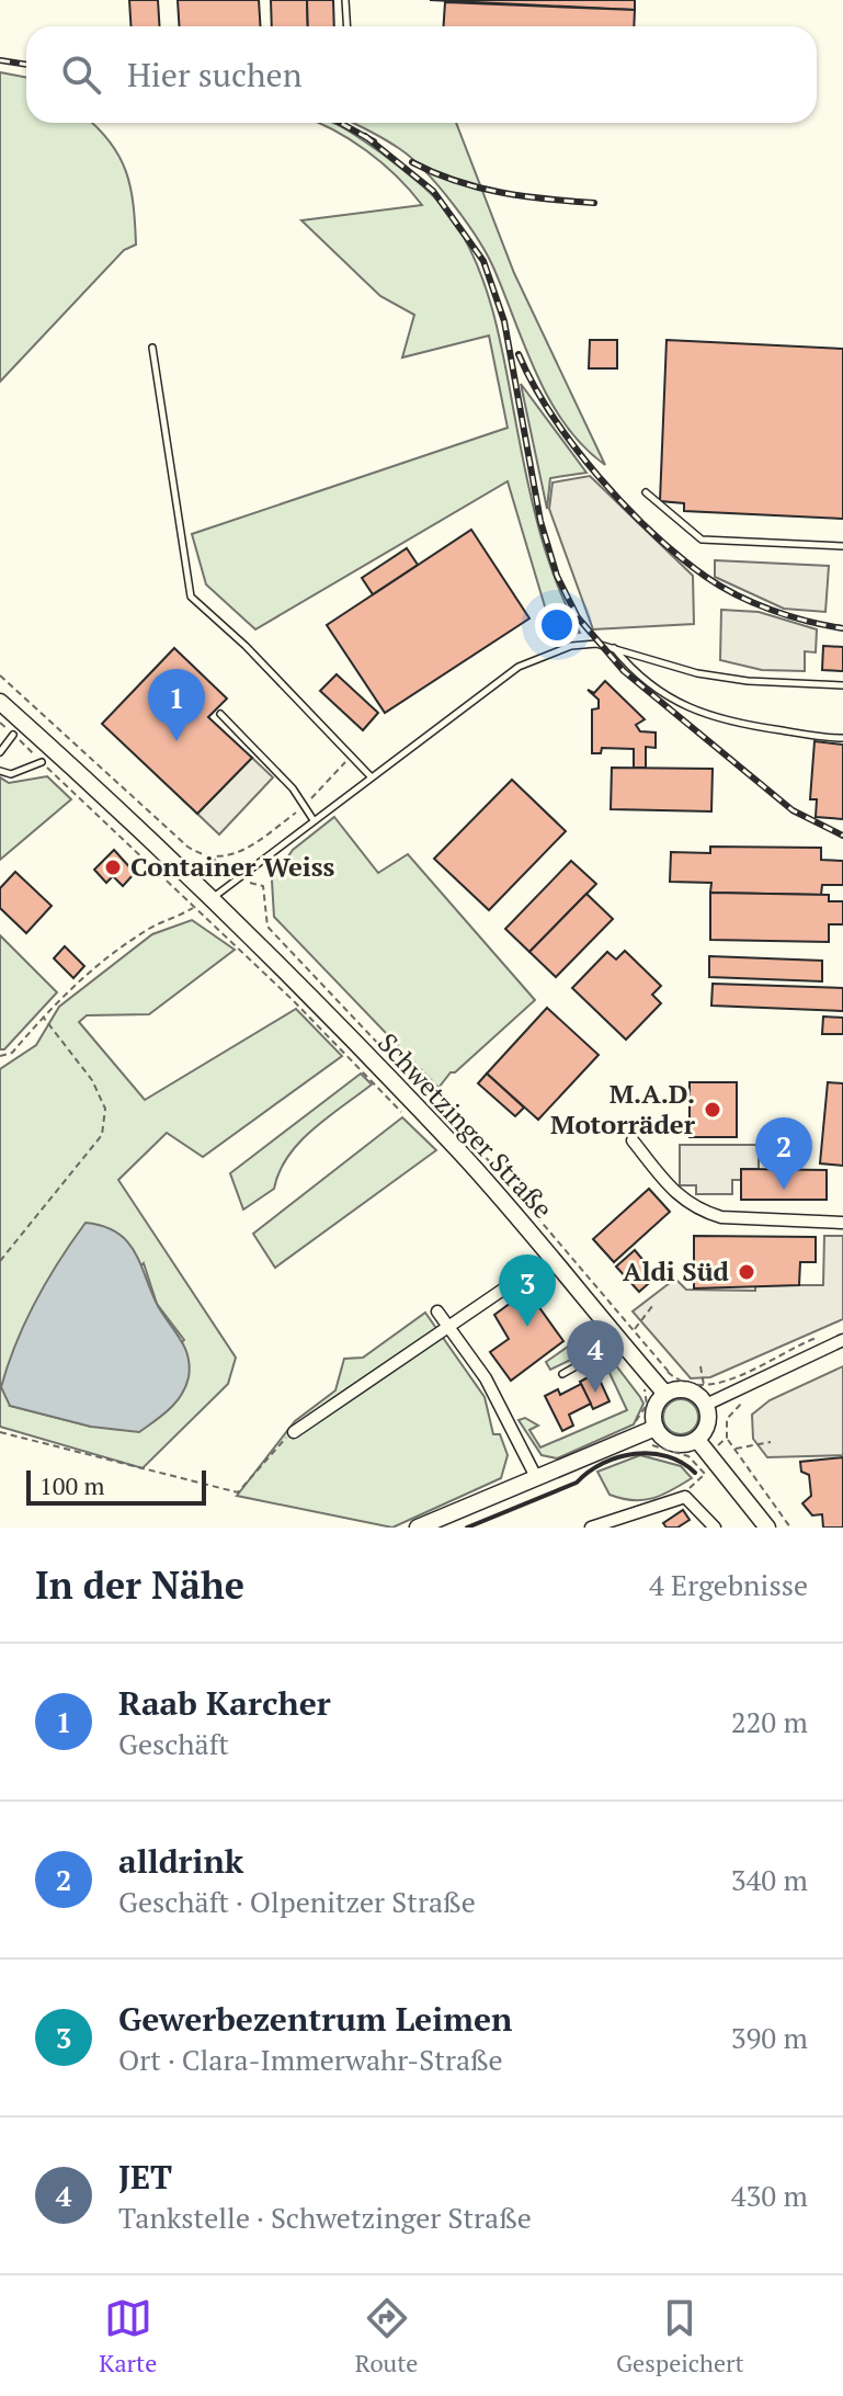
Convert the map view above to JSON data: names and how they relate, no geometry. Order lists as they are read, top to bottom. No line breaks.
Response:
{"streets":{"main road":["Schwetzinger Straße"]},"places":["Container Weiss","M.A.D. Motorräder","Aldi Süd"],"scale_bar":"100 m","page":{"search":"Hier suchen","pins":["1","2","3","4"],"scale":"100 m","heading":["In der Nähe","4 Ergebnisse"],"list":[{"mark":"1","name":"Raab Karcher","note":"Geschäft","value":"220 m"},{"mark":"2","name":"alldrink","note":"Geschäft · Olpenitzer Straße","value":"340 m"},{"mark":"3","name":"Gewerbezentrum Leimen","note":"Ort · Clara-Immerwahr-Straße","value":"390 m"},{"mark":"4","name":"JET","note":"Tankstelle · Schwetzinger Straße","value":"430 m"}],"nav":["Karte","Route","Gespeichert"]}}
